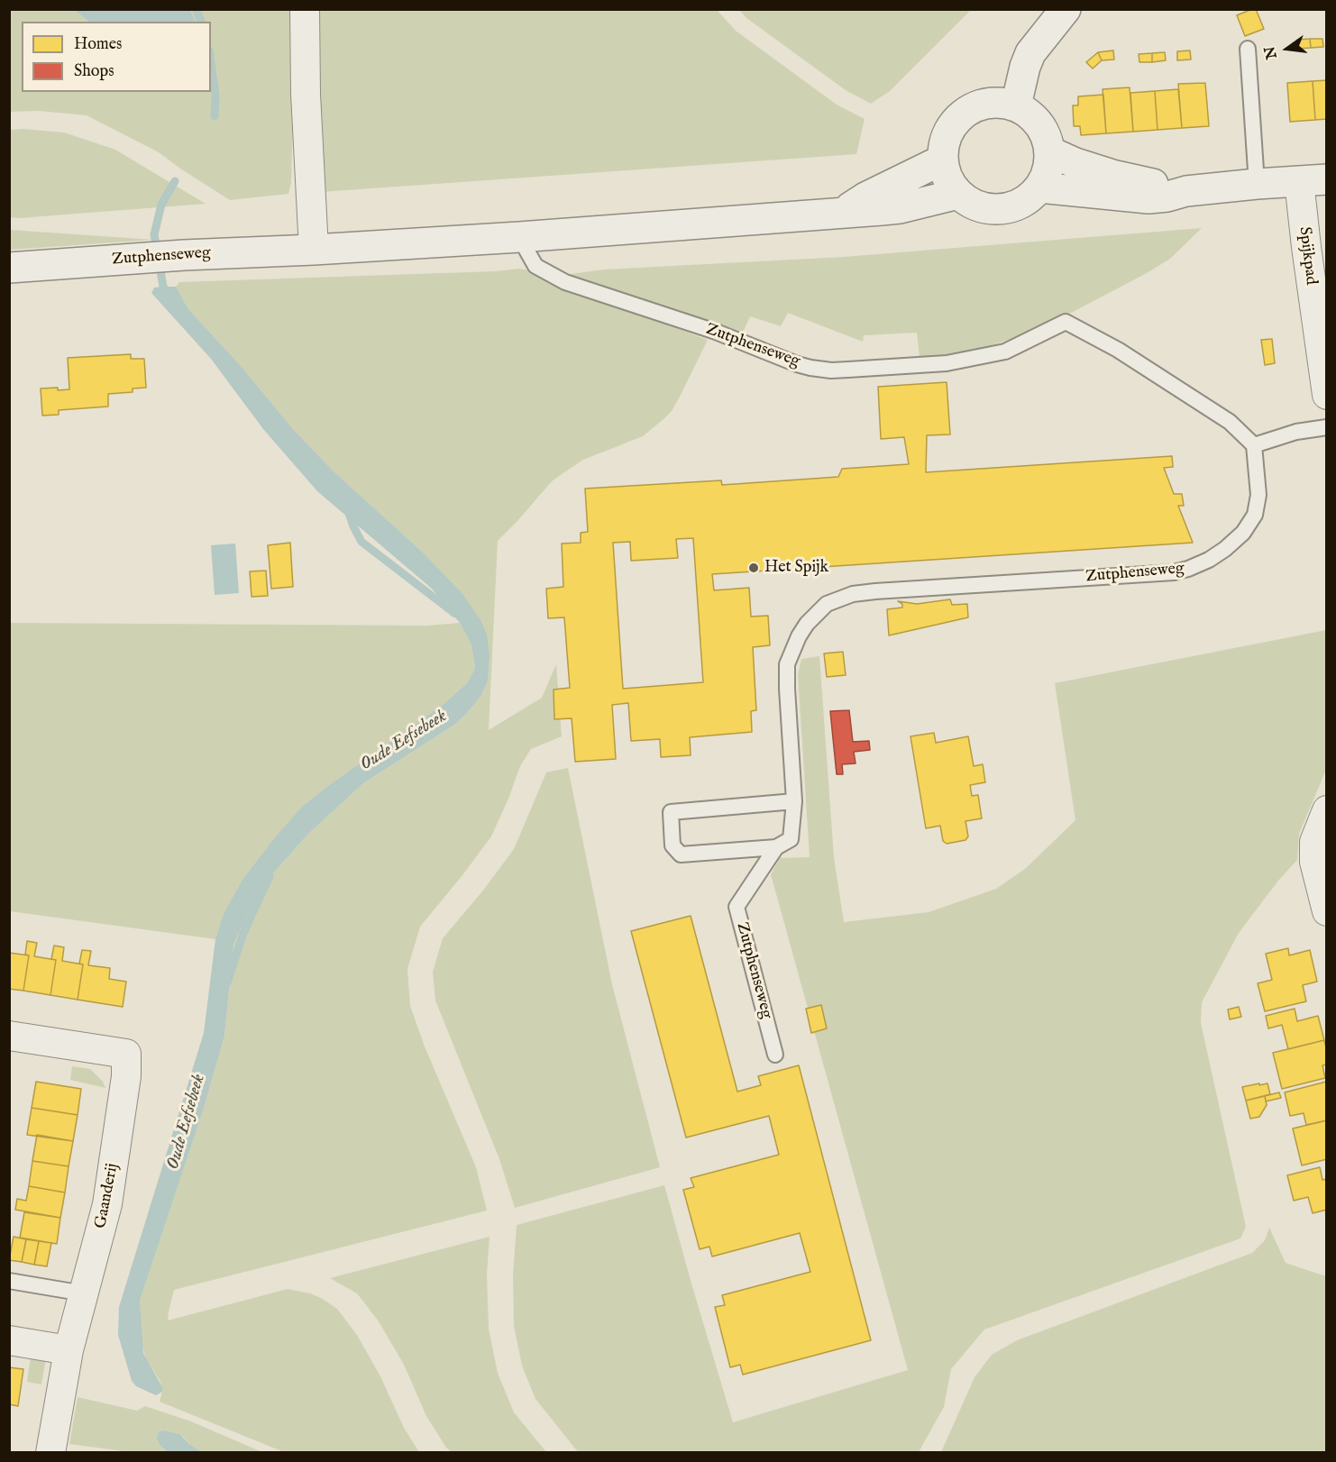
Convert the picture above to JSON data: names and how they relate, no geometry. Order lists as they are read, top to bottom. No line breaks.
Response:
{"streets":{"street":["Spijkpad","Zutphenseweg","Gaanderij"]},"water":["Oude Eefsebeek"],"places":["Het Spijk"],"legend":["Homes","Shops"],"north":"left"}
